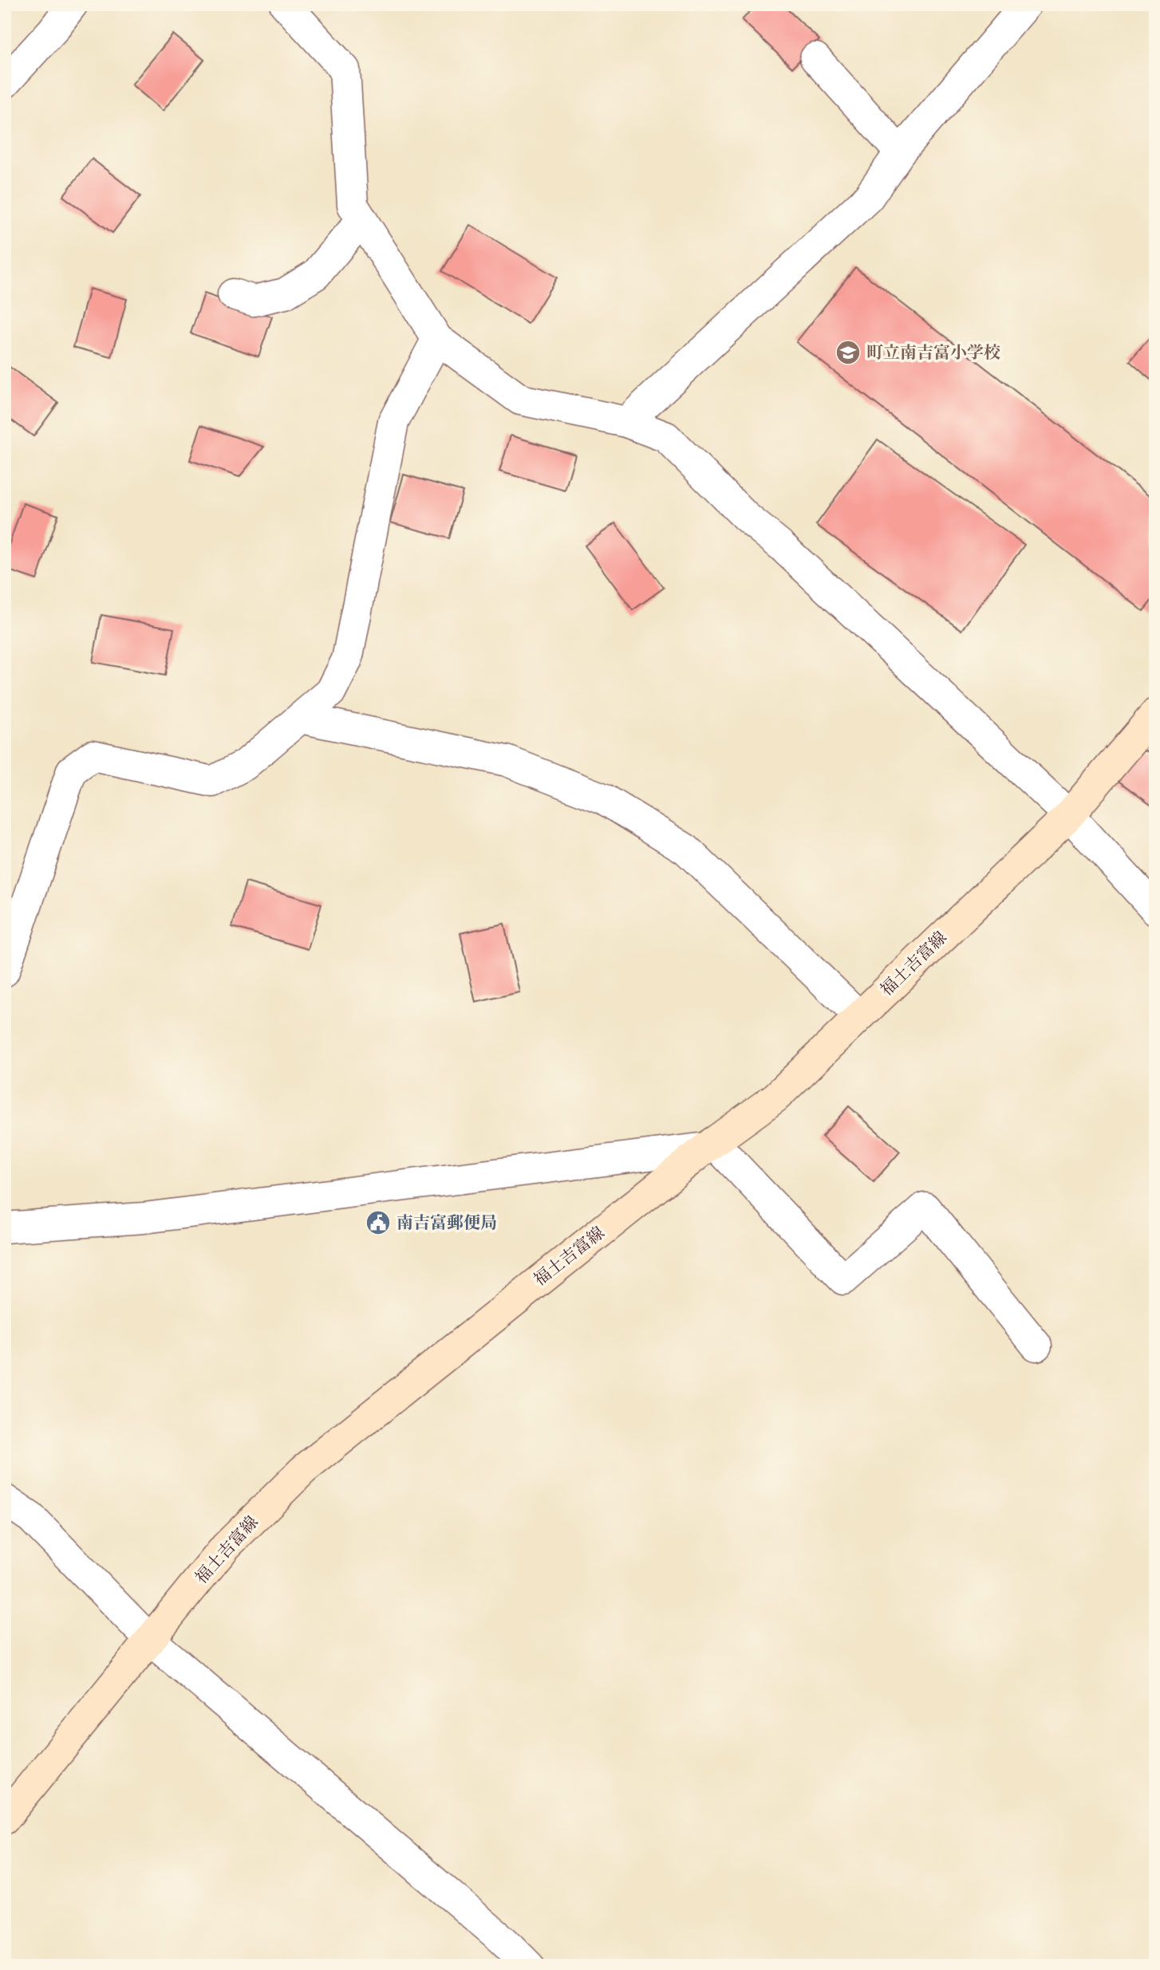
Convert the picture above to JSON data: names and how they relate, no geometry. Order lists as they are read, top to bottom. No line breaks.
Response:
{"streets":{"main road":["福土吉富線"]},"places":{"school or university":["町立南吉富小学校"],"public building":["南吉富郵便局"]}}
